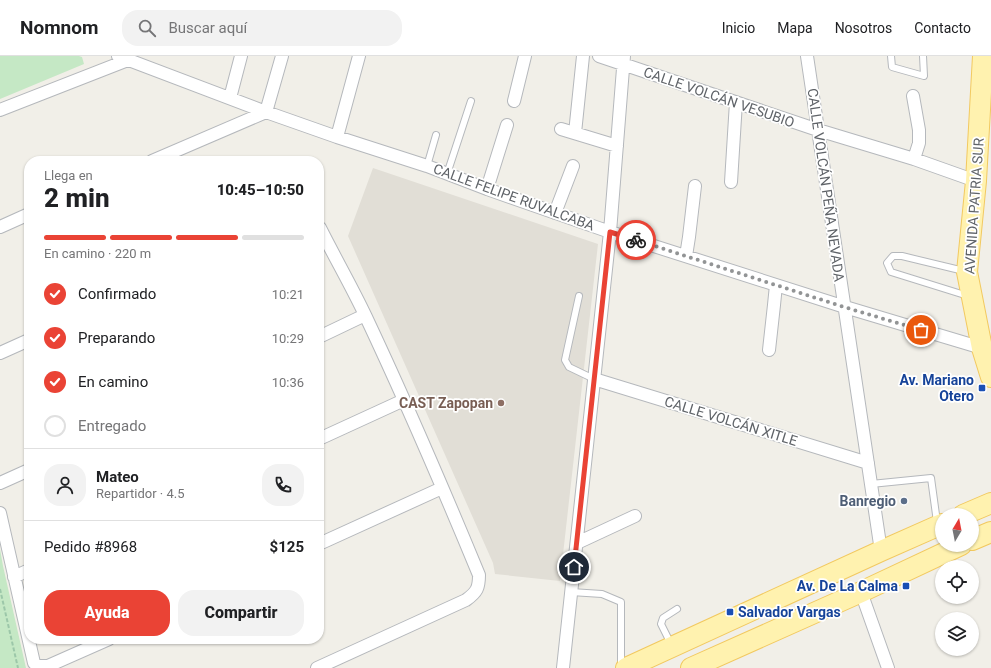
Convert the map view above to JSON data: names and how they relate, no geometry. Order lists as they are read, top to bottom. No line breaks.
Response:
{"streets":{"main road":["AVENIDA PATRIA SUR"],"street":["CALLE VOLCÁN VESUBIO","CALLE VOLCÁN PEÑA NEVADA","CALLE FELIPE RUVALCABA","CALLE VOLCÁN XITLE"]},"crossings":[["CALLE VOLCÁN VESUBIO","CALLE VOLCÁN PEÑA NEVADA"],["CALLE VOLCÁN VESUBIO","AVENIDA PATRIA SUR"],["CALLE VOLCÁN PEÑA NEVADA","CALLE FELIPE RUVALCABA"],["CALLE VOLCÁN PEÑA NEVADA","CALLE VOLCÁN XITLE"],["CALLE FELIPE RUVALCABA","AVENIDA PATRIA SUR"]],"places":{"transit":["Av. Mariano Otero","Av. De La Calma","Salvador Vargas"],"other":["CAST Zapopan","Banregio"]},"north":"top","page":{"header":"Nomnom","search":"Buscar aquí","nav":["Inicio","Mapa","Nosotros","Contacto"],"heading":["2 min","Llega en","10:45–10:50"],"panel":["Mateo","Repartidor · 4.5","Pedido #8968","$125"],"bar":"En camino · 220 m","list":[["Confirmado","10:21"],["Preparando","10:29"],["En camino","10:36"],"Entregado"],"buttons":["Ayuda","Compartir"]}}
